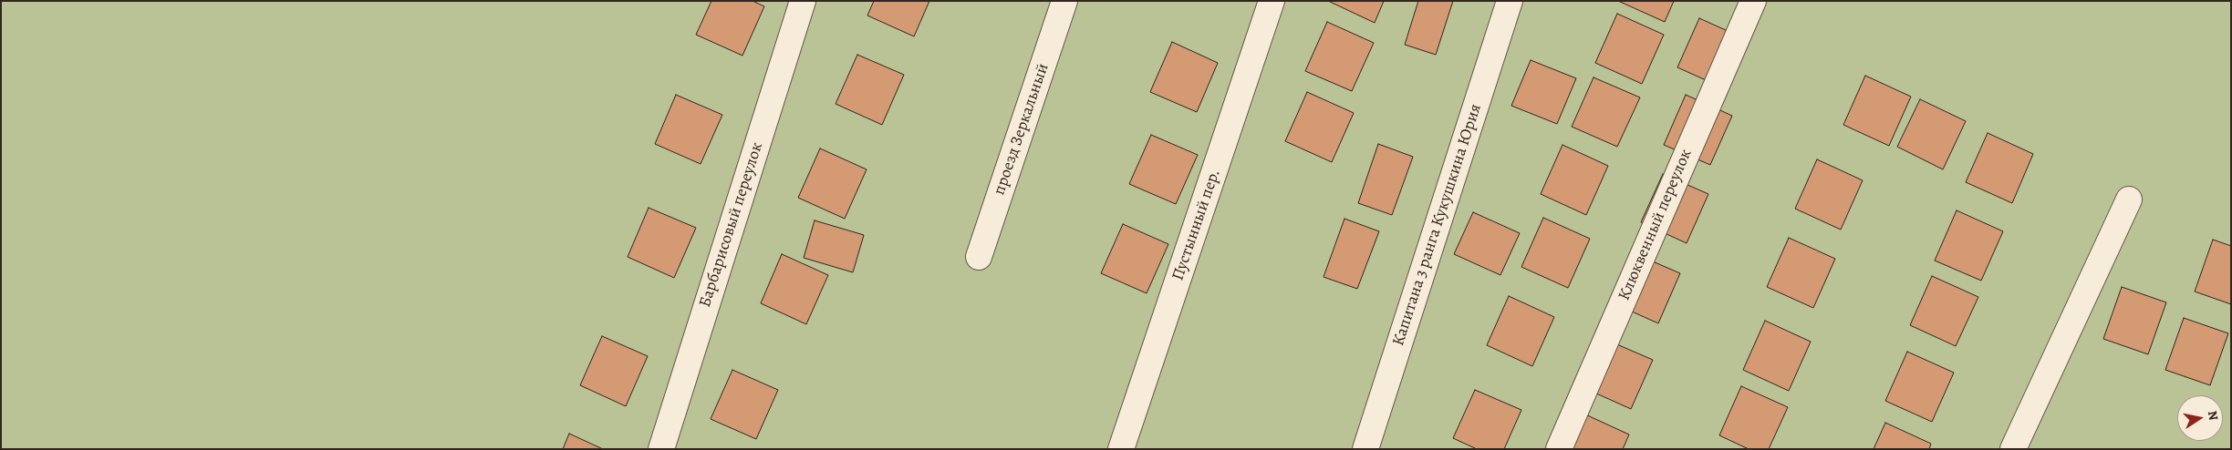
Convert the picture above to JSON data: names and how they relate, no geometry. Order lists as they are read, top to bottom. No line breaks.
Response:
{"streets":{"street":["проезд Зеркальный","Барбарисовый переулок","Пустынный пер.","Капитана 3 ранга Кукушкина Юрия","Клюквенный переулок"]},"north":"right"}
